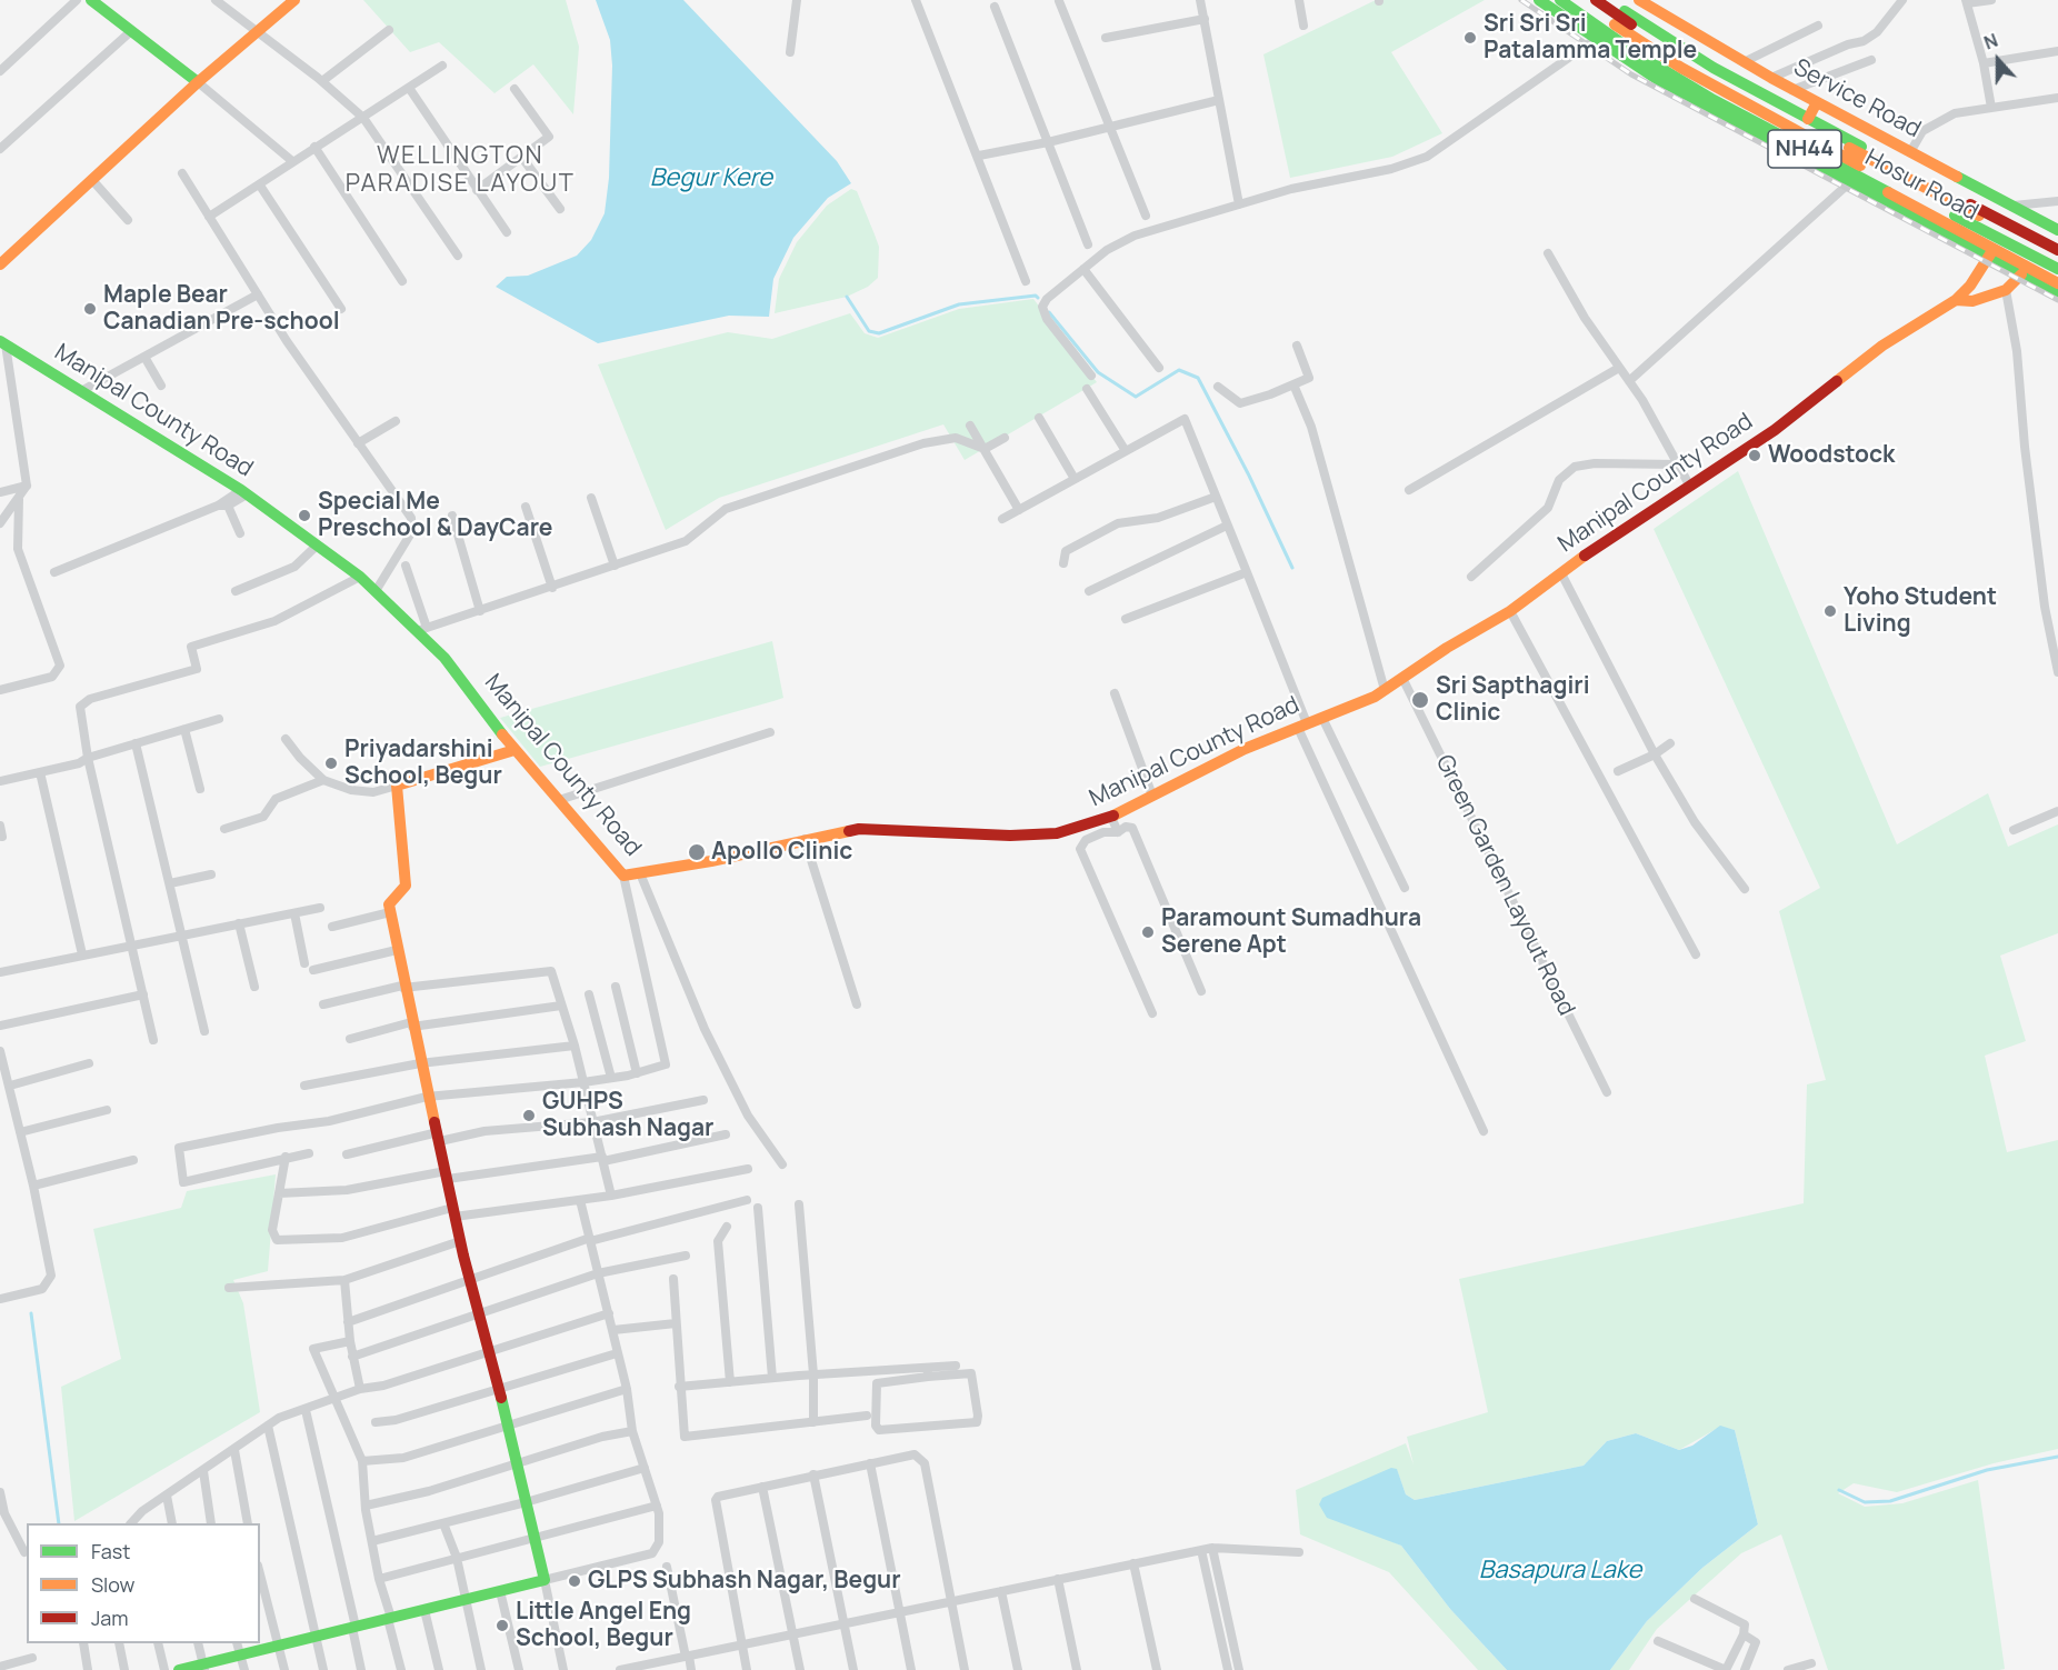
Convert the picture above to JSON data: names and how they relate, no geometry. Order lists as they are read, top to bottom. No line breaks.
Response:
{"streets":{"main road":["Service Road","NH44","Hosur Road","Manipal County Road"],"street":["Green Garden Layout Road"]},"crossings":[["Hosur Road","Manipal County Road"],["Manipal County Road","Green Garden Layout Road"]],"districts":["WELLINGTON PARADISE LAYOUT"],"water":["Begur Kere","Basapura Lake"],"places":["Sri Sri Sri Patalamma Temple","Maple Bear Canadian Pre-school","Woodstock","Special Me Preschool & DayCare","Yoho Student Living","Sri Sapthagiri Clinic","Priyadarshini School, Begur","Apollo Clinic","Paramount Sumadhura Serene Apt","GUHPS Subhash Nagar","GLPS Subhash Nagar, Begur","Little Angel Eng School, Begur"],"legend":["Fast","Slow","Jam"],"north":"top"}
